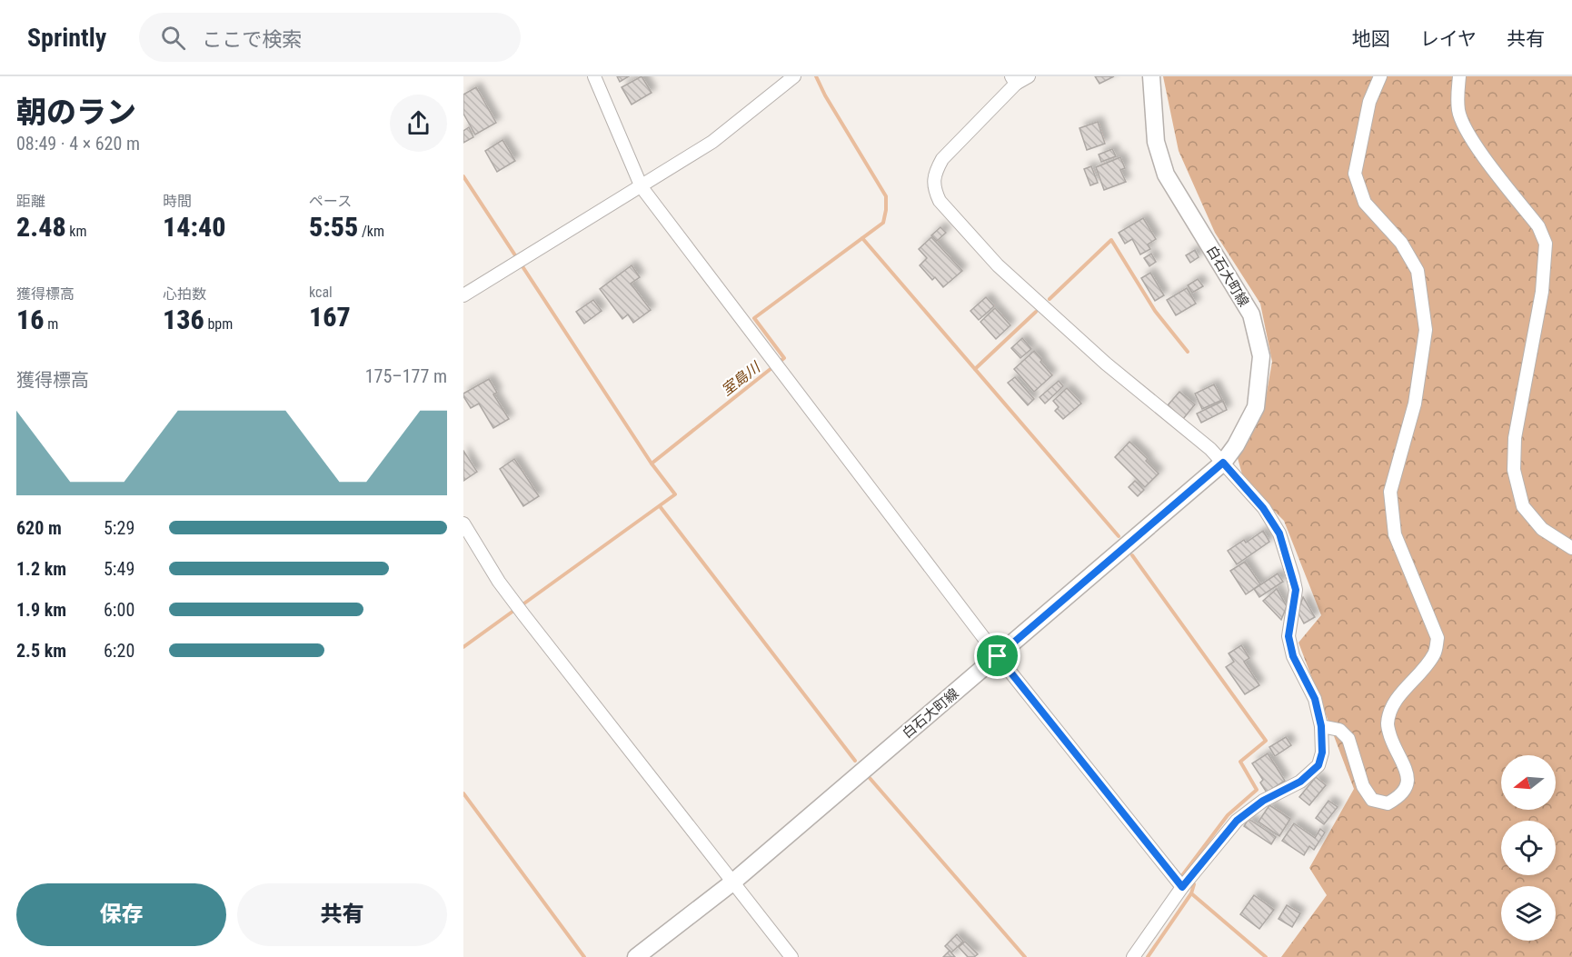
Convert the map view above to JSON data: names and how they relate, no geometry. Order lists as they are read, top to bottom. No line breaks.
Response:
{"streets":{"main road":["白石大町線"]},"water":["室島川"],"north":"left","page":{"header":"Sprintly","search":"ここで検索","nav":["地図","レイヤ","共有"],"heading":["朝のラン","08:49 · 4 × 620 m"],"stats":[["距離","2.48 km"],["時間","14:40"],["ペース","5:55 /km"],["獲得標高","16 m"],["心拍数","136 bpm"],["kcal","167"]],"chart":["獲得標高","175–177 m"],"list":[{"name":"620 m","note":"5:29"},{"name":"1.2 km","note":"5:49"},{"name":"1.9 km","note":"6:00"},{"name":"2.5 km","note":"6:20"}],"buttons":["保存","共有"]}}
